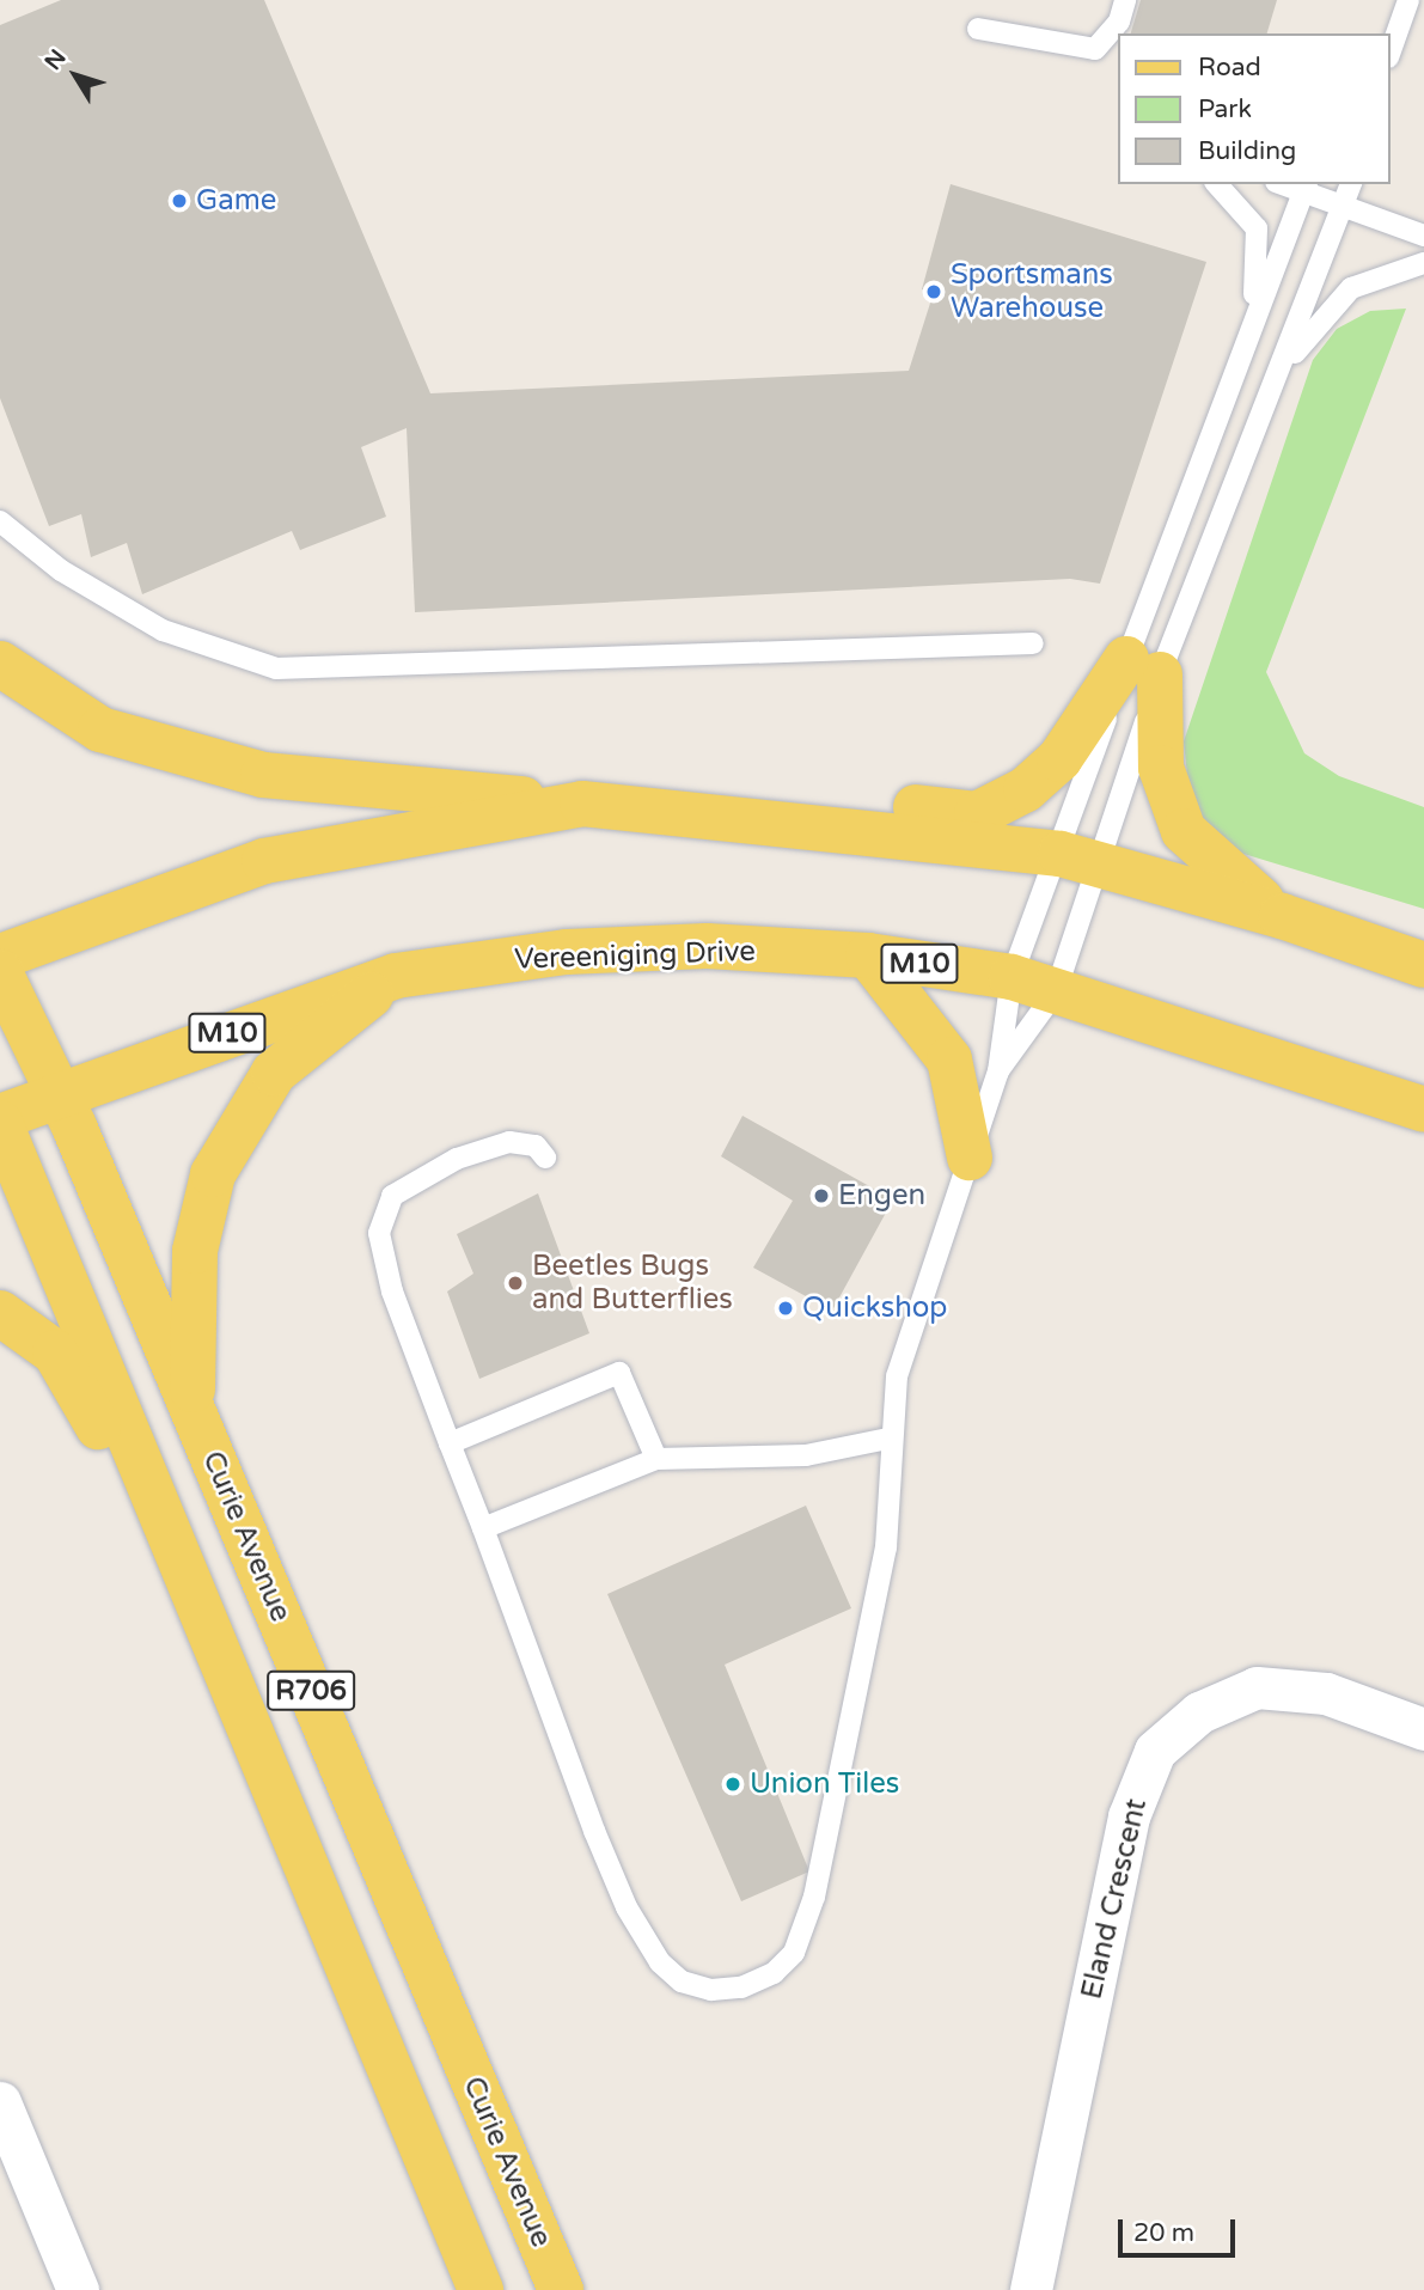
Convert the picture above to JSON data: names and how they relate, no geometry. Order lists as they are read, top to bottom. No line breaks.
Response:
{"streets":{"main road":["Vereeniging Drive","M10","Curie Avenue","R706"],"street":["Eland Crescent"]},"crossings":[["Vereeniging Drive","Curie Avenue"]],"places":["Game","Sportsmans Warehouse","Engen","Beetles Bugs and Butterflies","Quickshop","Union Tiles"],"legend":["Road","Park","Building"],"scale_bar":"20 m","north":"top left"}
